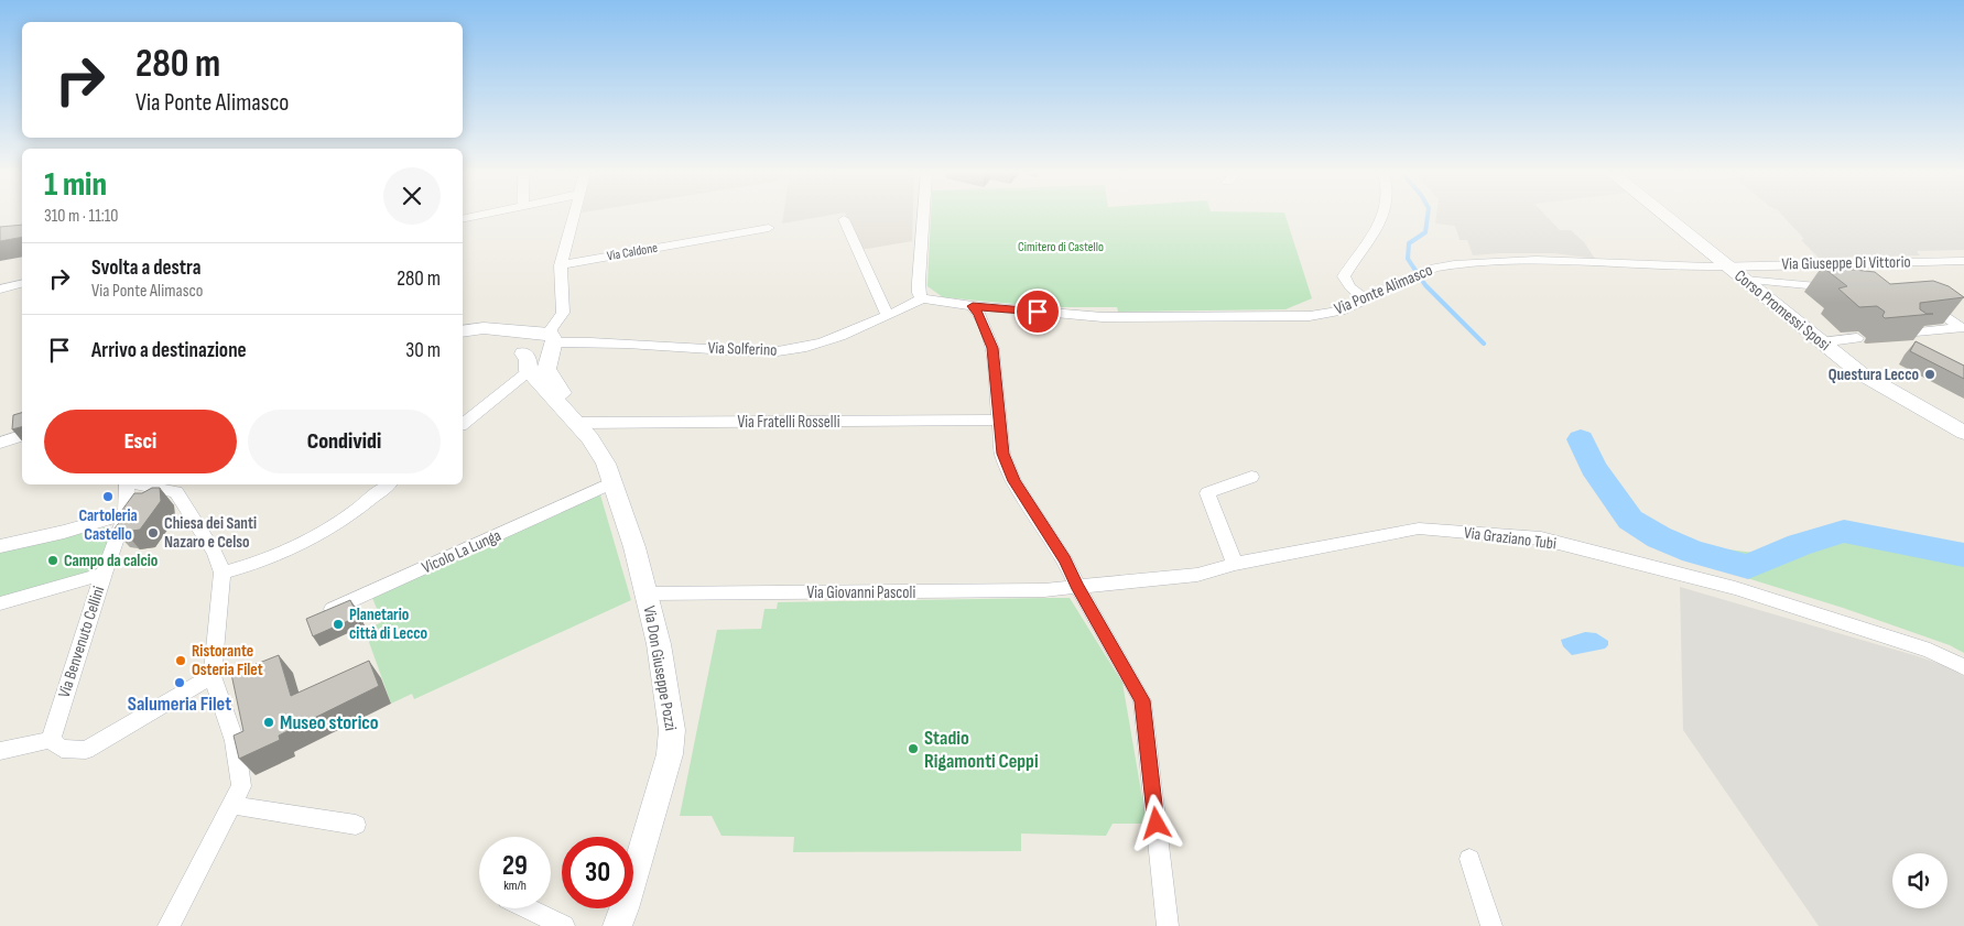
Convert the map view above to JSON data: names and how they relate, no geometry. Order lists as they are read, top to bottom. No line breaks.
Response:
{"streets":{"street":["Via Caldone","Via Giuseppe Di Vittorio","Via Ponte Alimasco","Corso Promessi Sposi","Via Solferino","Via Fratelli Rosselli","Via Graziano Tubi","Vicolo La Lunga","Via Giovanni Pascoli","Via Benvenuto Cellini","Via Don Giuseppe Pozzi"]},"crossings":[["Via Giuseppe Di Vittorio","Via Ponte Alimasco"],["Via Giuseppe Di Vittorio","Corso Promessi Sposi"],["Via Ponte Alimasco","Corso Promessi Sposi"],["Via Ponte Alimasco","Via Solferino"],["Via Solferino","Via Don Giuseppe Pozzi"],["Via Fratelli Rosselli","Via Don Giuseppe Pozzi"],["Via Graziano Tubi","Via Giovanni Pascoli"],["Vicolo La Lunga","Via Don Giuseppe Pozzi"],["Via Giovanni Pascoli","Via Don Giuseppe Pozzi"]],"parks":["Cimitero di Castello"],"places":["Questura Lecco","Cartoleria Castello","Chiesa dei Santi Nazaro e Celso","Campo da calcio","Planetario città di Lecco","Ristorante Osteria Filet","Salumeria Filet","Museo storico","Stadio Rigamonti Ceppi"],"page":{"turn":["280 m","Via Ponte Alimasco"],"heading":["1 min","310 m · 11:10"],"list":[{"name":"Svolta a destra","note":"Via Ponte Alimasco","value":"280 m"},{"name":"Arrivo a destinazione","value":"30 m"}],"buttons":["Esci","Condividi"],"speed":"29 km/h","limit":"30"}}
